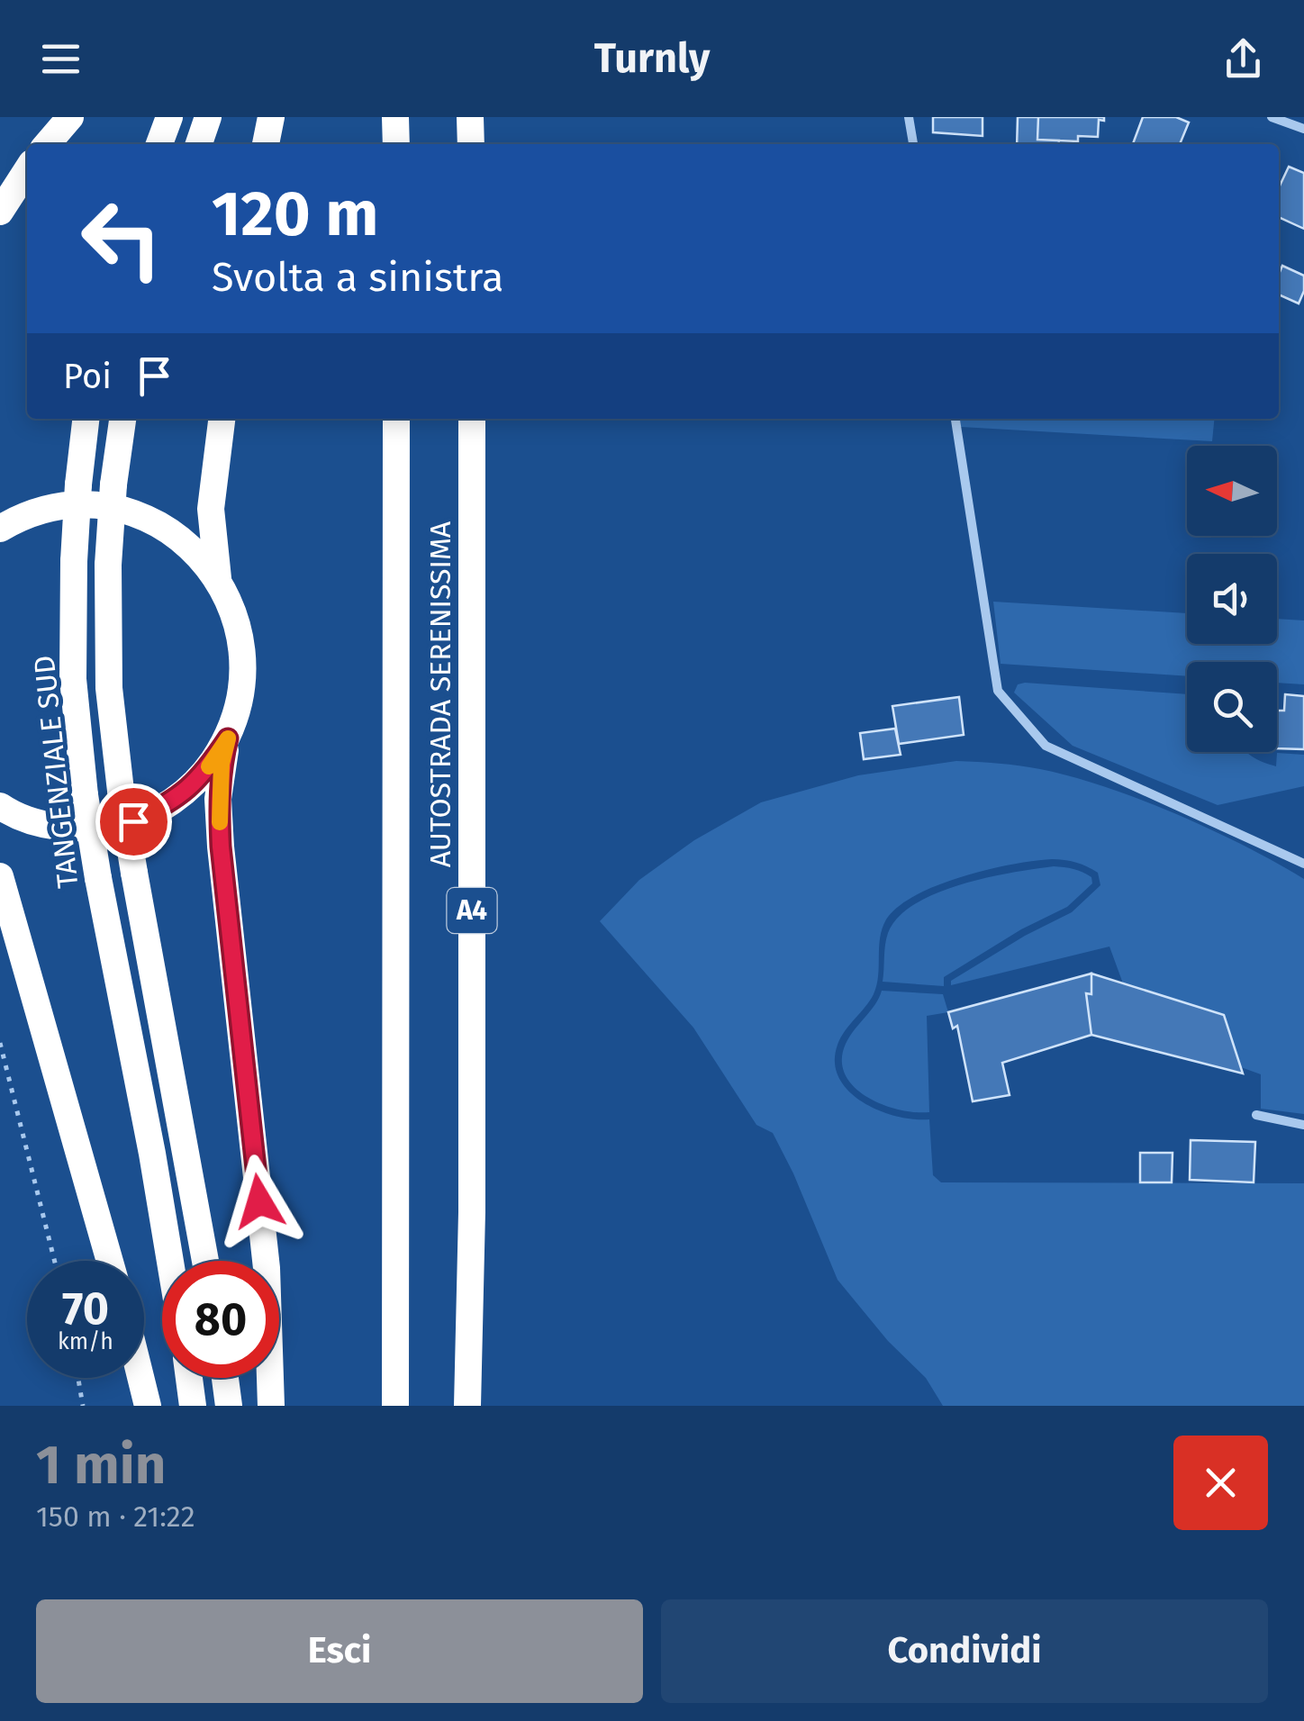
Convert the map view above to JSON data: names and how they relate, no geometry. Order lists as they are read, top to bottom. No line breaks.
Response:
{"streets":{"highway":["AUTOSTRADA SERENISSIMA","TANGENZIALE SUD","A4"]},"north":"left","page":{"header":"Turnly","turn":["120 m","Svolta a sinistra"],"then":"Poi","speed":"70 km/h","limit":"80","heading":["1 min","150 m · 21:22"],"buttons":["Esci","Condividi"]}}
